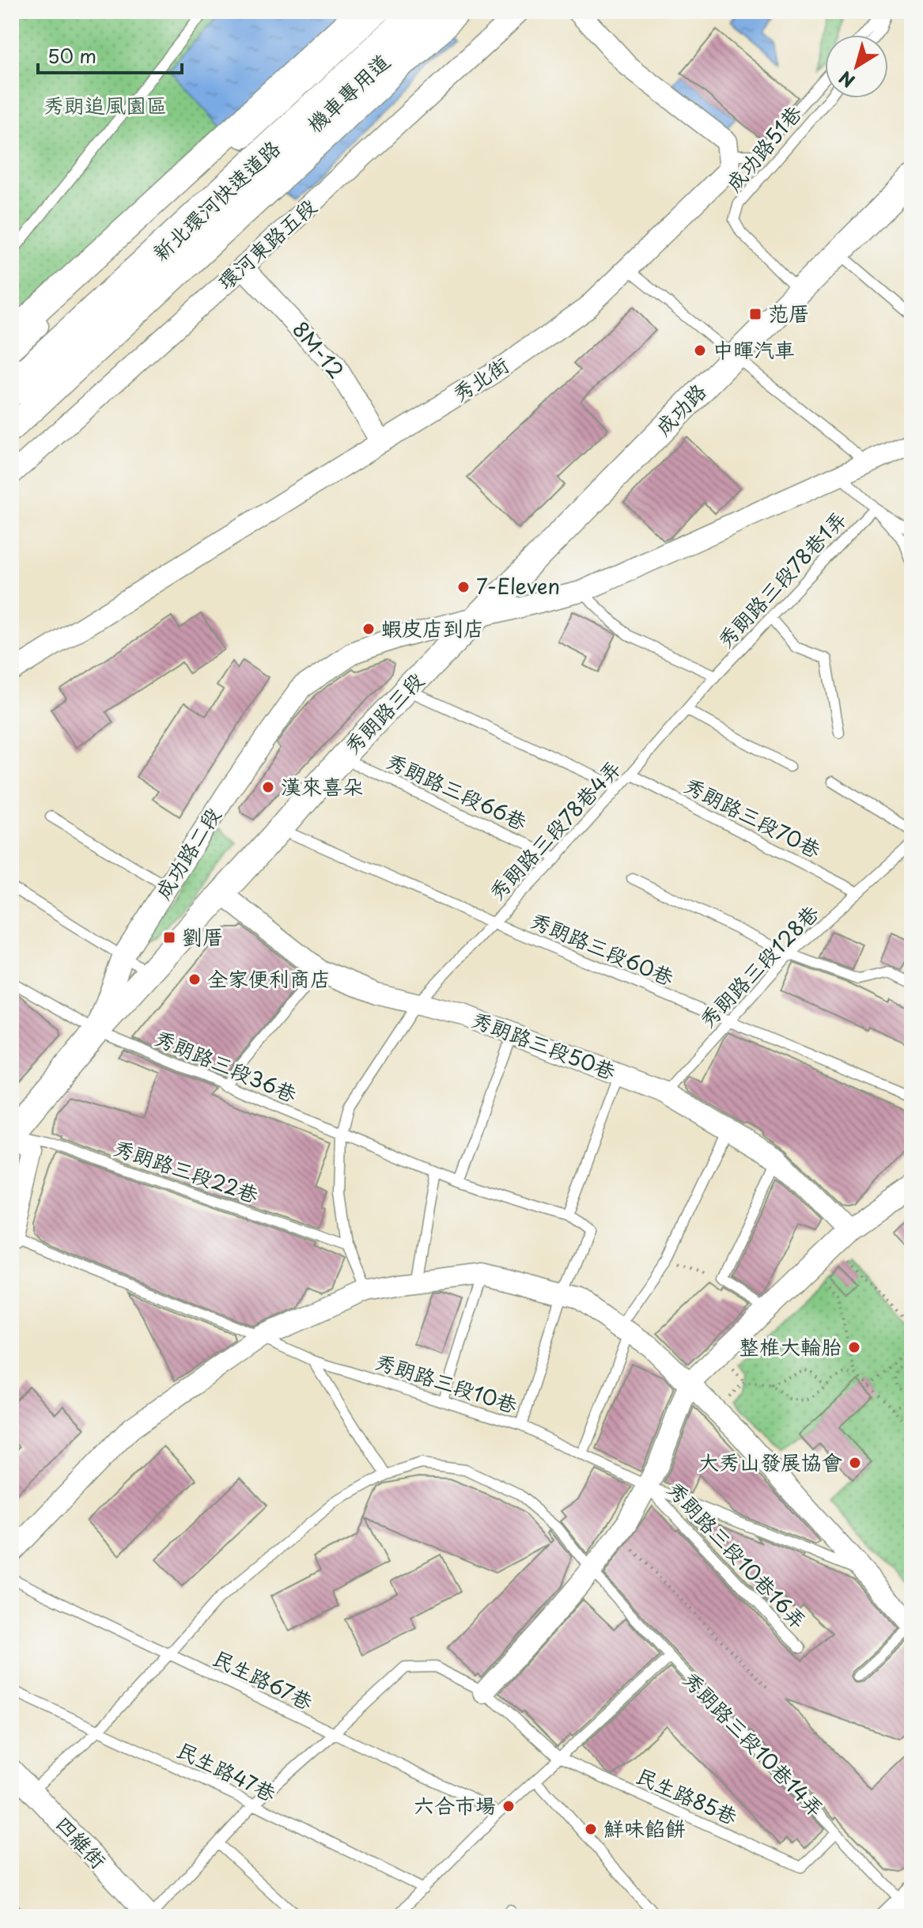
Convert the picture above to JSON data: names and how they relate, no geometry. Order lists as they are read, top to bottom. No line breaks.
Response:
{"streets":{"highway":["新北環河快速道路"],"street":["機車專用道","環河東路五段","8M-12","秀北街","成功路","秀朗路三段","成功路二段","秀朗路三段50巷","四維街"],"lane":["成功路51巷","秀朗路三段78巷1弄","秀朗路三段66巷","秀朗路三段70巷","秀朗路三段78巷4弄","秀朗路三段60巷","秀朗路三段128巷","秀朗路三段36巷","秀朗路三段22巷","秀朗路三段10巷","秀朗路三段10巷16弄","民生路67巷","秀朗路三段10巷14弄","民生路47巷","民生路85巷"]},"crossings":[["成功路51巷","成功路"],["環河東路五段","8M-12"],["8M-12","秀北街"],["成功路","秀朗路三段"],["成功路","成功路二段"],["秀朗路三段78巷1弄","秀朗路三段78巷4弄"],["秀朗路三段","秀朗路三段66巷"],["秀朗路三段","成功路二段"],["秀朗路三段","秀朗路三段60巷"],["秀朗路三段","秀朗路三段50巷"],["秀朗路三段","秀朗路三段36巷"],["秀朗路三段","秀朗路三段22巷"],["秀朗路三段66巷","秀朗路三段78巷4弄"],["秀朗路三段70巷","秀朗路三段78巷4弄"],["秀朗路三段70巷","秀朗路三段128巷"],["秀朗路三段78巷4弄","秀朗路三段60巷"],["秀朗路三段78巷4弄","秀朗路三段50巷"],["秀朗路三段78巷4弄","秀朗路三段36巷"],["秀朗路三段78巷4弄","秀朗路三段22巷"],["成功路二段","秀朗路三段36巷"],["秀朗路三段60巷","秀朗路三段128巷"],["秀朗路三段128巷","秀朗路三段50巷"],["秀朗路三段10巷","秀朗路三段10巷16弄"],["民生路67巷","秀朗路三段10巷14弄"],["民生路67巷","民生路85巷"],["秀朗路三段10巷14弄","民生路47巷"],["秀朗路三段10巷14弄","民生路85巷"],["秀朗路三段10巷14弄","四維街"],["民生路47巷","民生路85巷"],["民生路85巷","四維街"]],"parks":["秀朗追風園區"],"places":{"transit":["范厝","劉厝"],"other":["中暉汽車","7-Eleven","蝦皮店到店","漢來喜朵","全家便利商店","整椎大輪胎","大秀山發展協會","六合市場","鮮味餡餅"]},"scale_bar":"50 m","north":"bottom left"}
